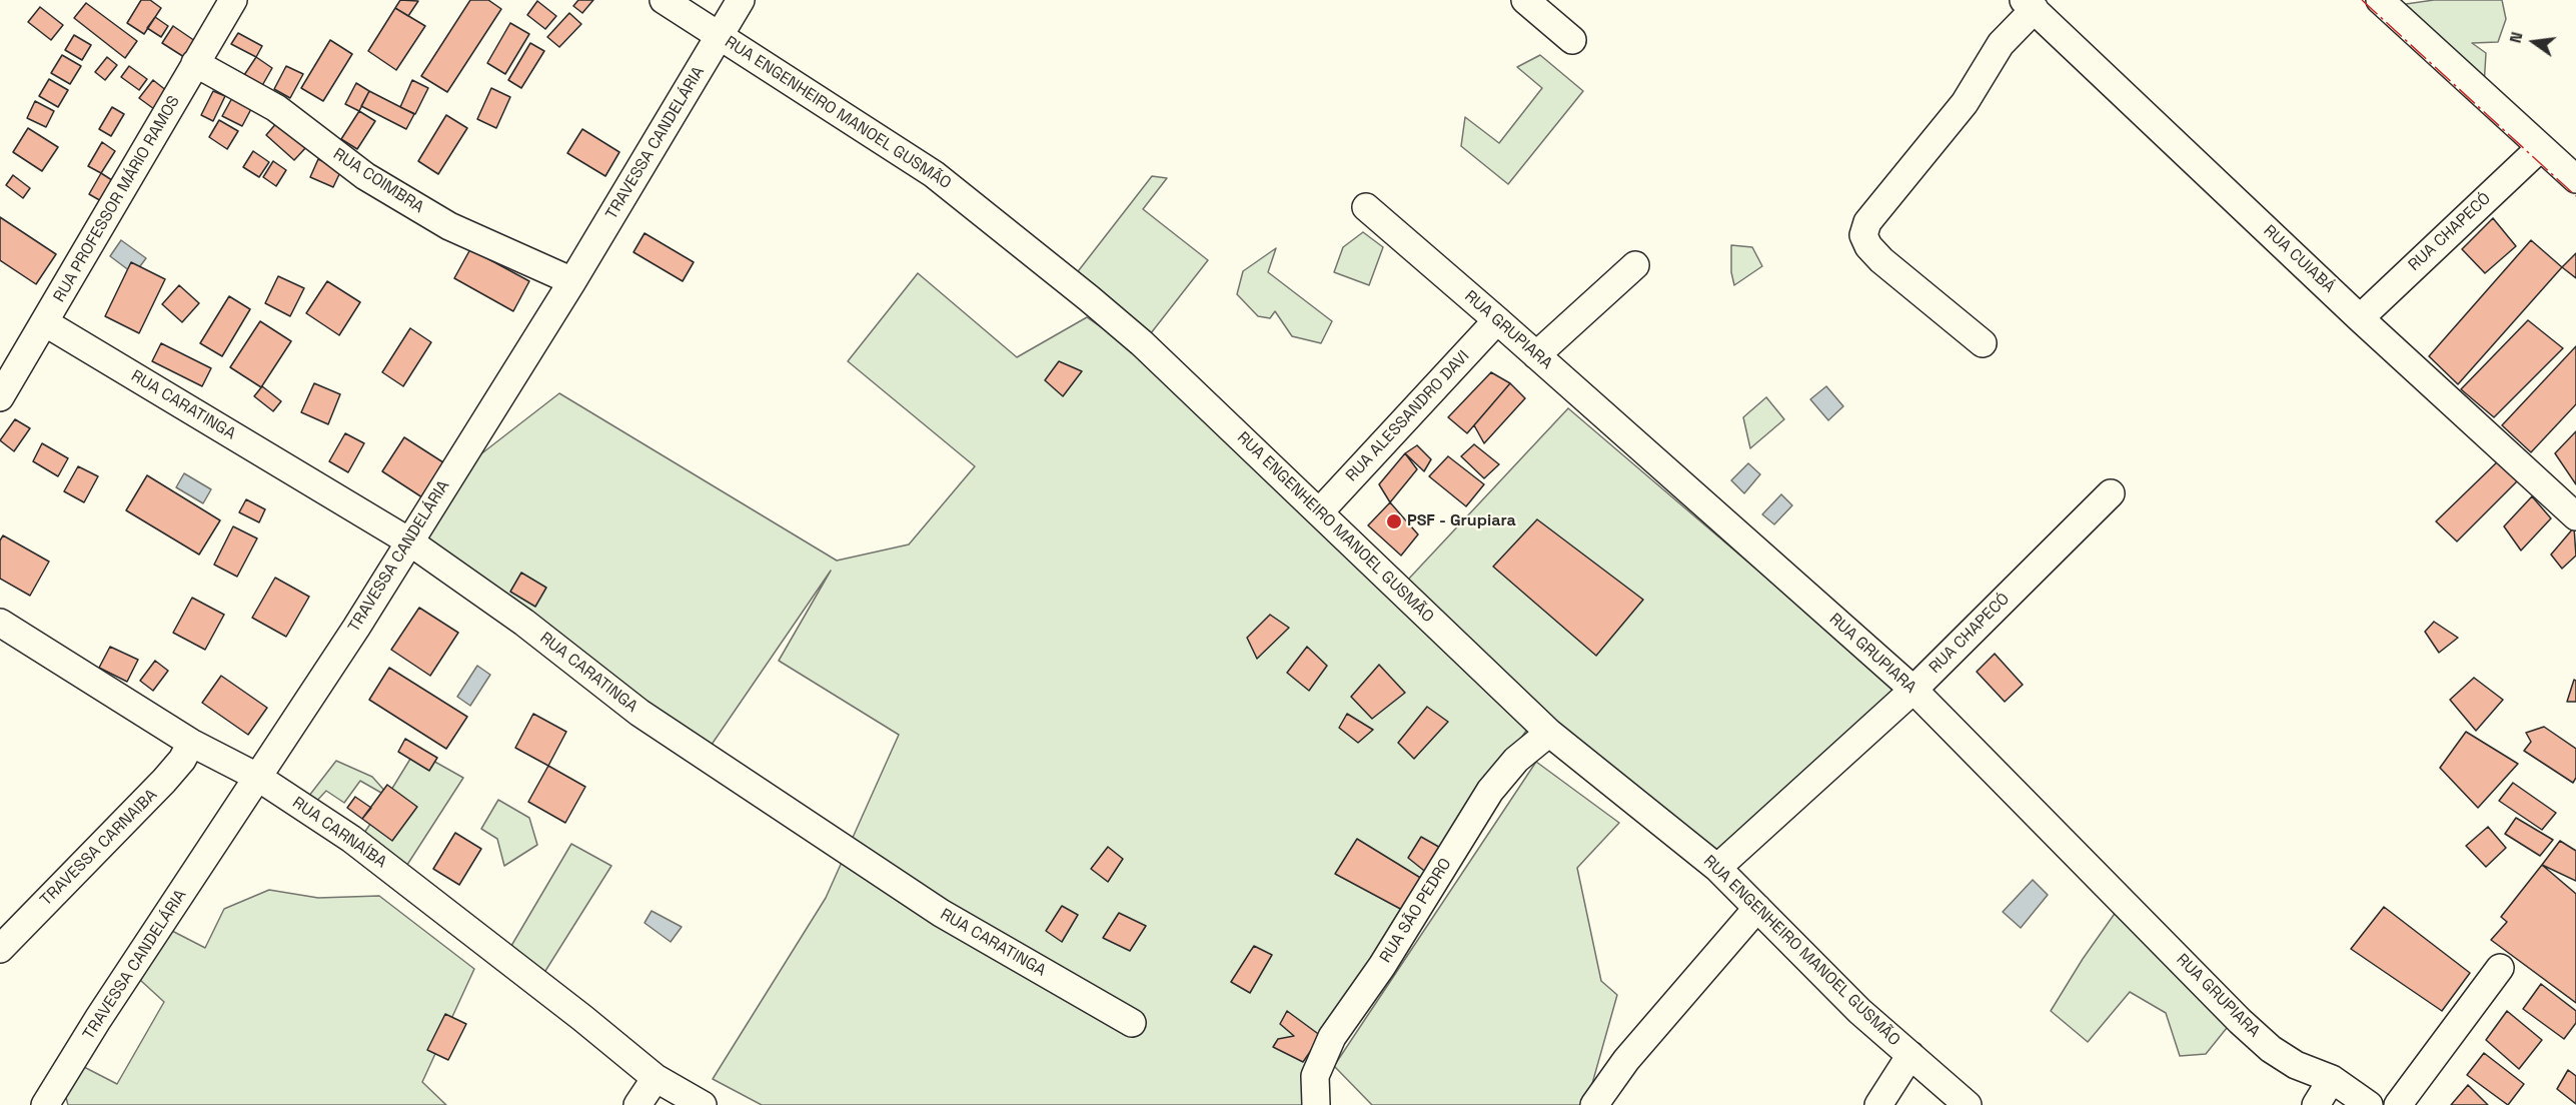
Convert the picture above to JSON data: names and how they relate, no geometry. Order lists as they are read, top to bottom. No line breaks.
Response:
{"streets":{"street":["RUA ENGENHEIRO MANOEL GUSMÃO","TRAVESSA CANDELÁRIA","RUA COIMBRA","RUA PROFESSOR MÁRIO RAMOS","RUA CHAPECÓ","RUA CUIABÁ","RUA GRUPIARA","RUA CARATINGA","RUA ALESSANDRO DAVI","RUA CARNAÍBA","TRAVESSA CARNAIBA","RUA SÃO PEDRO"]},"crossings":[["RUA ENGENHEIRO MANOEL GUSMÃO","TRAVESSA CANDELÁRIA"],["RUA ENGENHEIRO MANOEL GUSMÃO","RUA CHAPECÓ"],["RUA ENGENHEIRO MANOEL GUSMÃO","RUA ALESSANDRO DAVI"],["RUA ENGENHEIRO MANOEL GUSMÃO","RUA SÃO PEDRO"],["TRAVESSA CANDELÁRIA","RUA COIMBRA"],["TRAVESSA CANDELÁRIA","RUA CARATINGA"],["TRAVESSA CANDELÁRIA","RUA CARNAÍBA"],["RUA COIMBRA","RUA PROFESSOR MÁRIO RAMOS"],["RUA PROFESSOR MÁRIO RAMOS","RUA CARATINGA"],["RUA CHAPECÓ","RUA CUIABÁ"],["RUA CHAPECÓ","RUA GRUPIARA"],["RUA GRUPIARA","RUA ALESSANDRO DAVI"],["RUA CARNAÍBA","TRAVESSA CARNAIBA"]],"places":["PSF - Grupiara"],"north":"left"}
